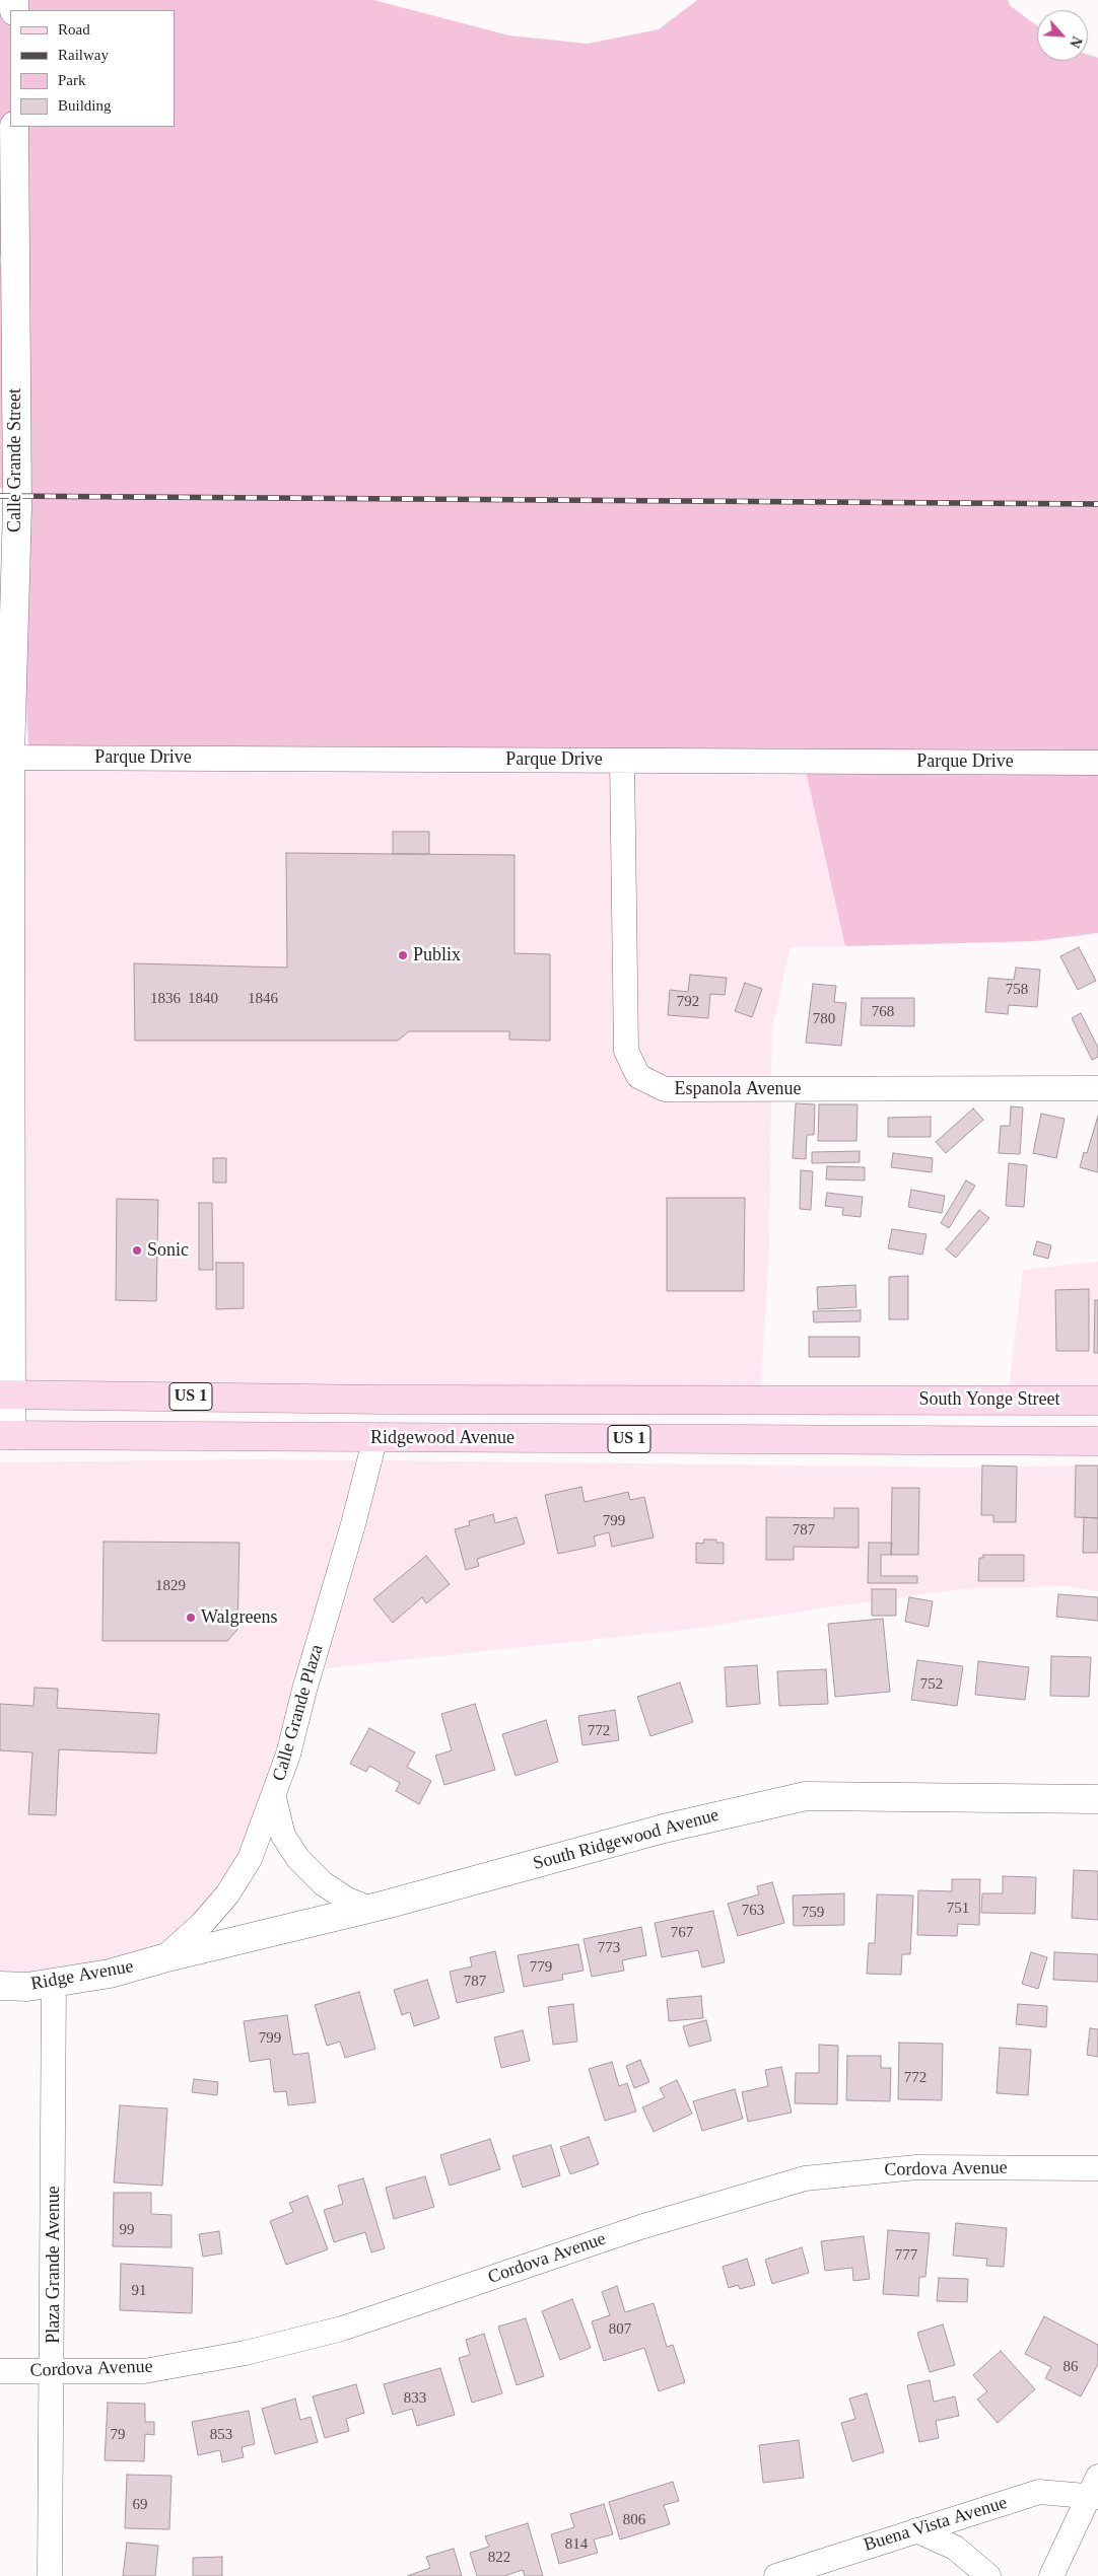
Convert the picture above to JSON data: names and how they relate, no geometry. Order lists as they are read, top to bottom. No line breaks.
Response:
{"streets":{"main road":["US 1","South Yonge Street","Ridgewood Avenue"],"street":["Calle Grande Street","Parque Drive","Espanola Avenue","Calle Grande Plaza","South Ridgewood Avenue","Ridge Avenue","Cordova Avenue","Plaza Grande Avenue","Buena Vista Avenue"]},"crossings":[["Calle Grande Street","Parque Drive"],["Calle Grande Street","US 1"],["Calle Grande Street","Ridgewood Avenue"],["Parque Drive","Espanola Avenue"],["US 1","South Yonge Street"],["Ridgewood Avenue","Calle Grande Plaza"],["Calle Grande Plaza","South Ridgewood Avenue"],["Calle Grande Plaza","Ridge Avenue"],["South Ridgewood Avenue","Ridge Avenue"],["Ridge Avenue","Plaza Grande Avenue"],["Cordova Avenue","Plaza Grande Avenue"]],"places":["Publix","Sonic","Walgreens"],"house_numbers":["758","1836","1840","1846","792","768","780","799","787","1829","752","772","751","763","759","767","773","779","787","799","772","99","777","91","807","86","833","79","853","69","806","814","822"],"legend":["Road","Railway","Park","Building"],"north":"bottom right"}
